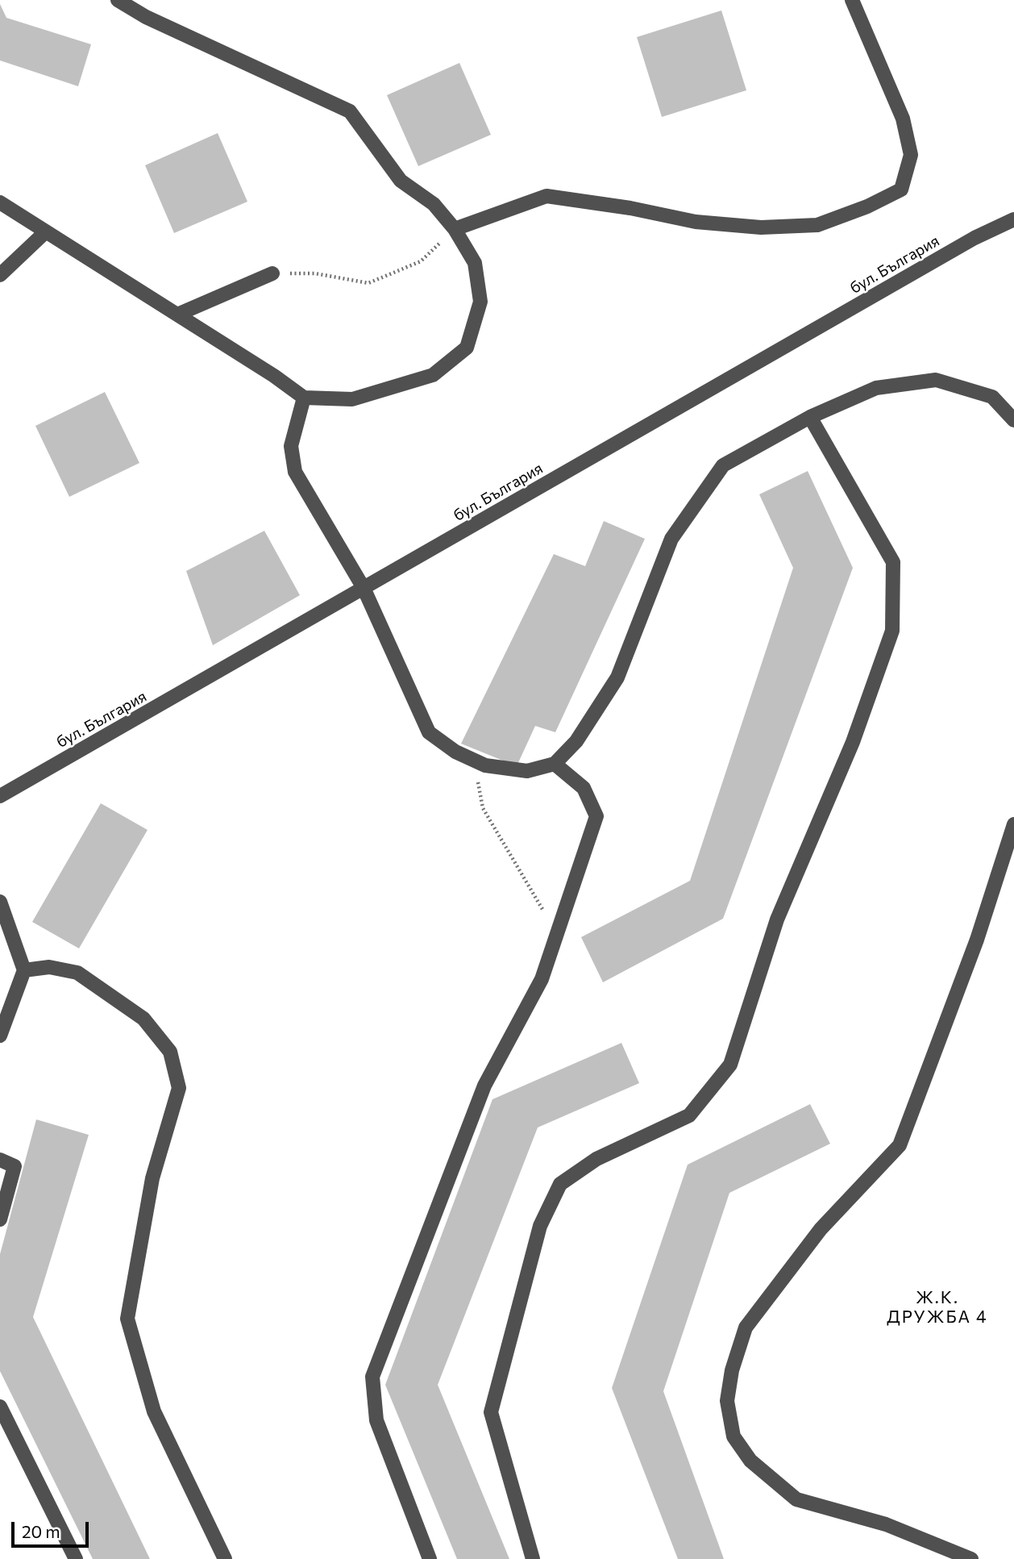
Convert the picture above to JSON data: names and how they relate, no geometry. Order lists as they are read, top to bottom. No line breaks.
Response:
{"streets":{"street":["бул. България"]},"districts":["Ж.К. ДРУЖБА 4"],"scale_bar":"20 m"}
